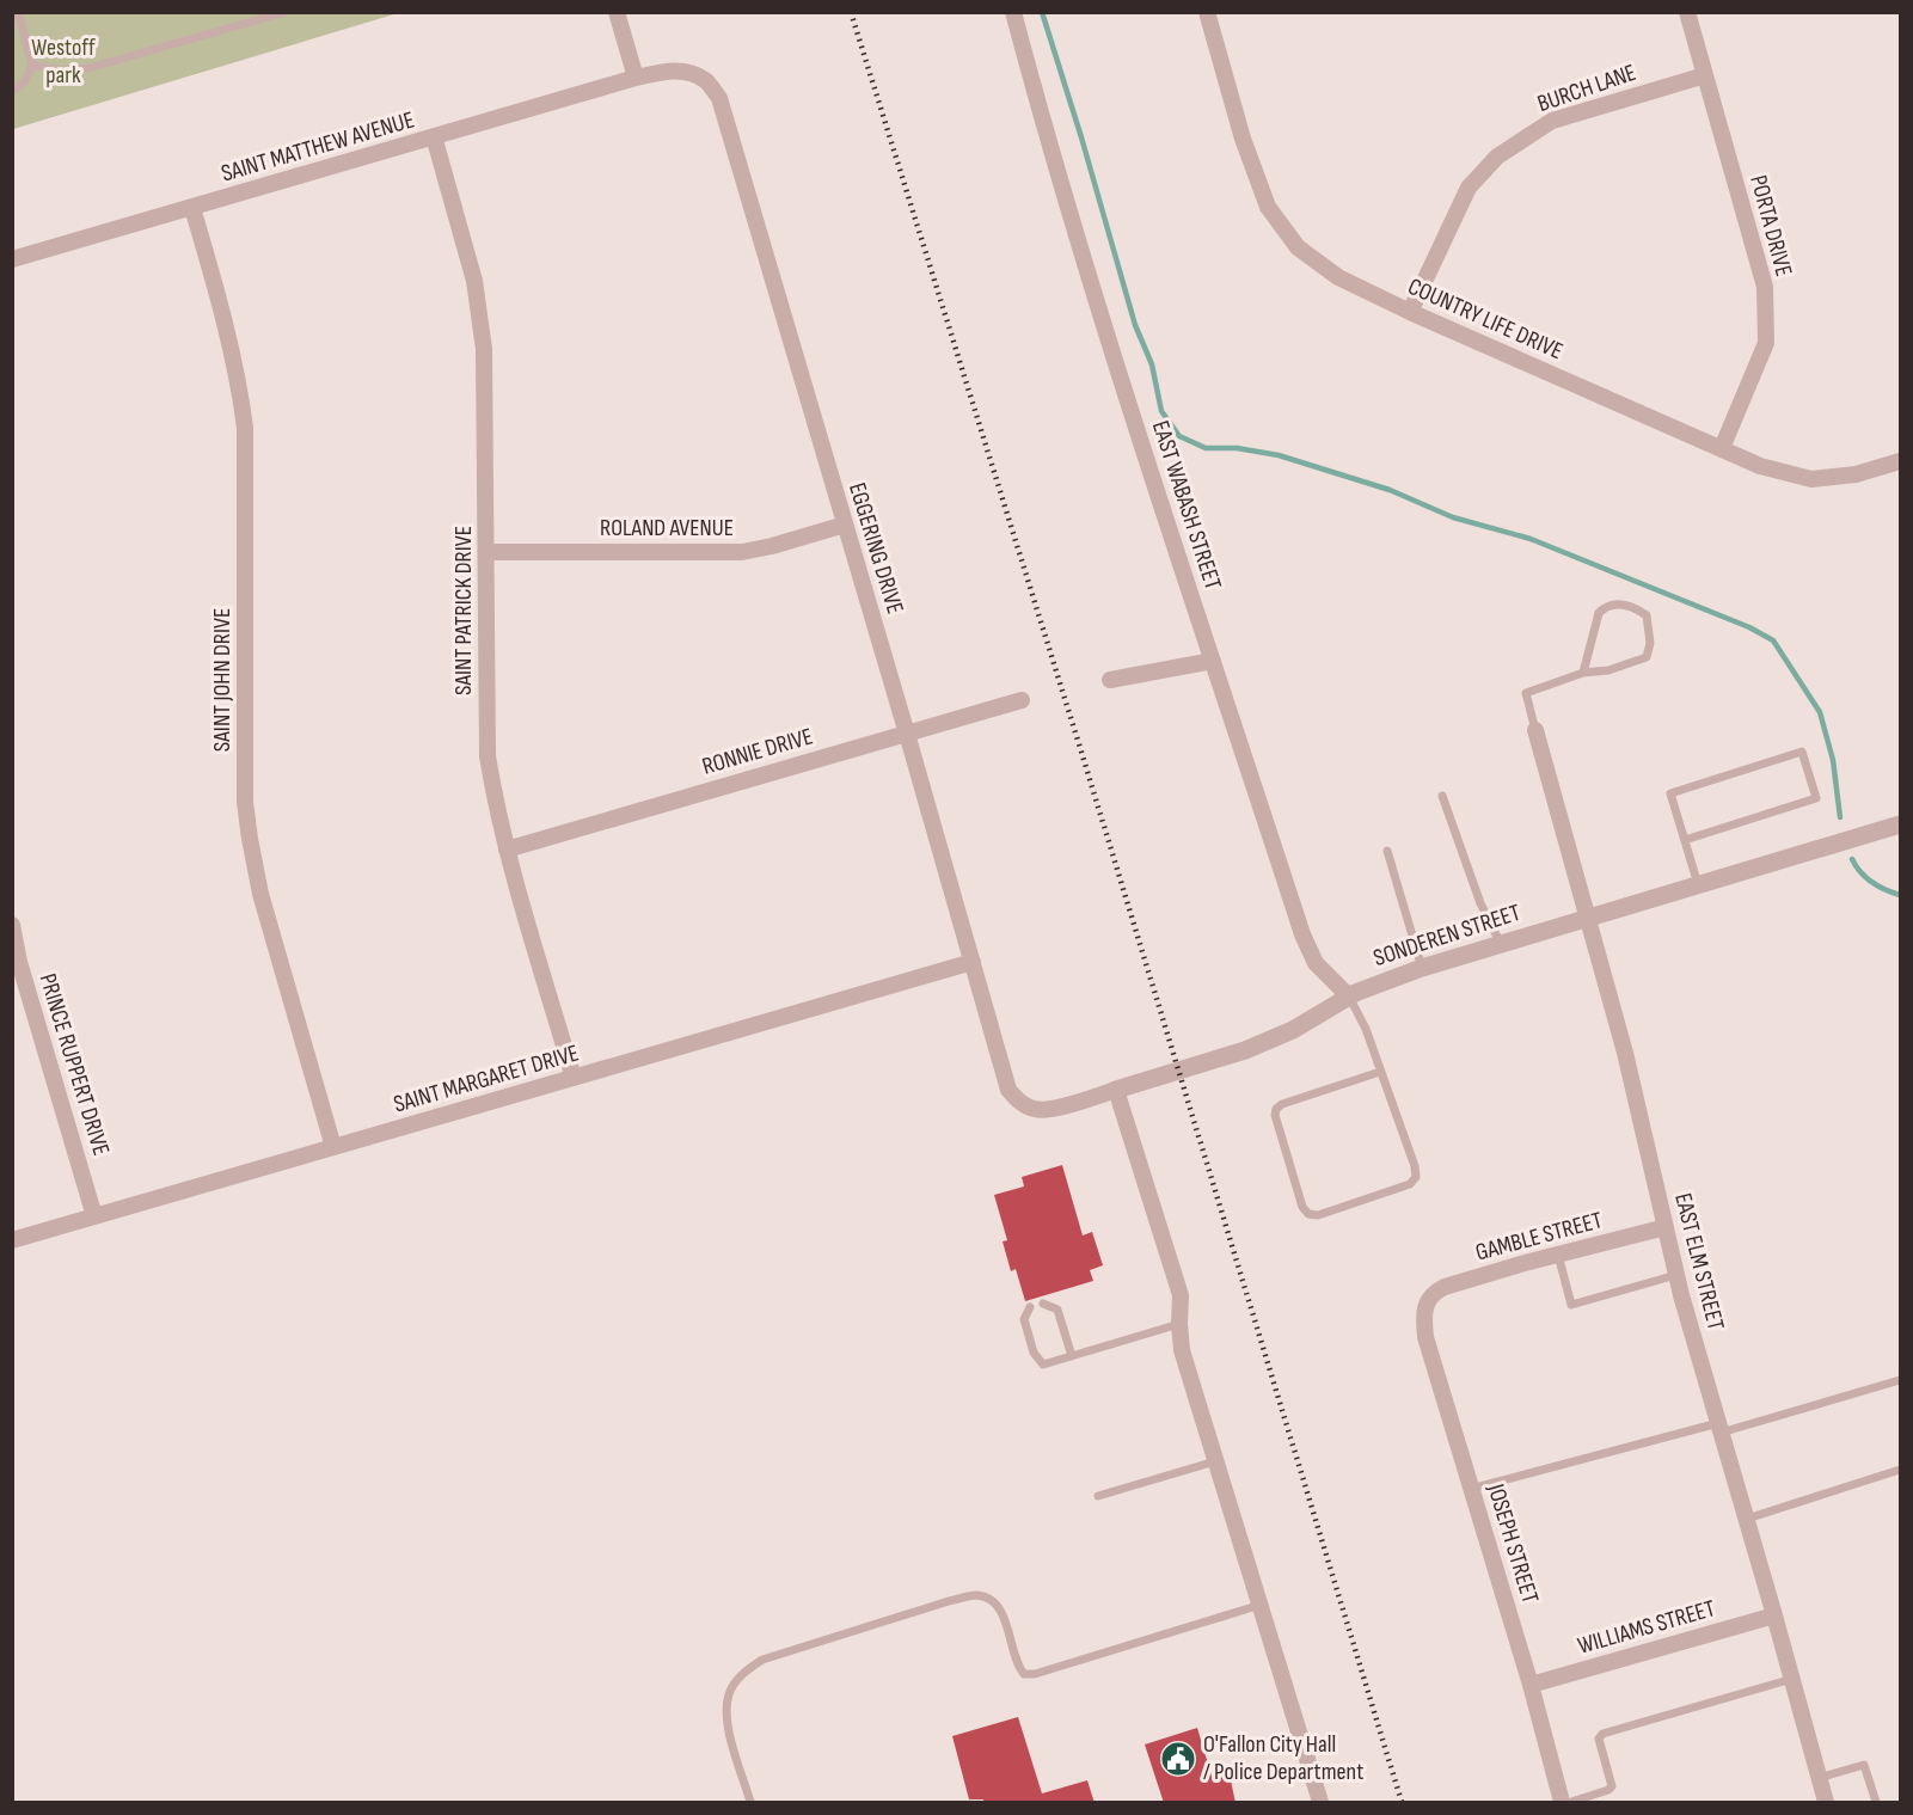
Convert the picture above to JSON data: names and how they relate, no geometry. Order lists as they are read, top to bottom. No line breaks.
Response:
{"streets":{"street":["BURCH LANE","SAINT MATTHEW AVENUE","PORTA DRIVE","COUNTRY LIFE DRIVE","EAST WABASH STREET","ROLAND AVENUE","EGGERING DRIVE","SAINT PATRICK DRIVE","SAINT JOHN DRIVE","RONNIE DRIVE","SONDEREN STREET","PRINCE RUPPERT DRIVE","SAINT MARGARET DRIVE","GAMBLE STREET","EAST ELM STREET","JOSEPH STREET","WILLIAMS STREET"]},"crossings":[["BURCH LANE","PORTA DRIVE"],["BURCH LANE","COUNTRY LIFE DRIVE"],["SAINT MATTHEW AVENUE","EGGERING DRIVE"],["SAINT MATTHEW AVENUE","SAINT PATRICK DRIVE"],["SAINT MATTHEW AVENUE","SAINT JOHN DRIVE"],["PORTA DRIVE","COUNTRY LIFE DRIVE"],["EAST WABASH STREET","SONDEREN STREET"],["ROLAND AVENUE","EGGERING DRIVE"],["ROLAND AVENUE","SAINT PATRICK DRIVE"],["EGGERING DRIVE","RONNIE DRIVE"],["EGGERING DRIVE","SONDEREN STREET"],["EGGERING DRIVE","SAINT MARGARET DRIVE"],["SAINT PATRICK DRIVE","RONNIE DRIVE"],["SAINT PATRICK DRIVE","SAINT MARGARET DRIVE"],["SAINT JOHN DRIVE","SAINT MARGARET DRIVE"],["SONDEREN STREET","EAST ELM STREET"],["PRINCE RUPPERT DRIVE","SAINT MARGARET DRIVE"],["GAMBLE STREET","EAST ELM STREET"],["GAMBLE STREET","JOSEPH STREET"],["EAST ELM STREET","WILLIAMS STREET"],["JOSEPH STREET","WILLIAMS STREET"]],"parks":["Westoff park"],"places":{"public building":["O'Fallon City Hall / Police Department"]}}
